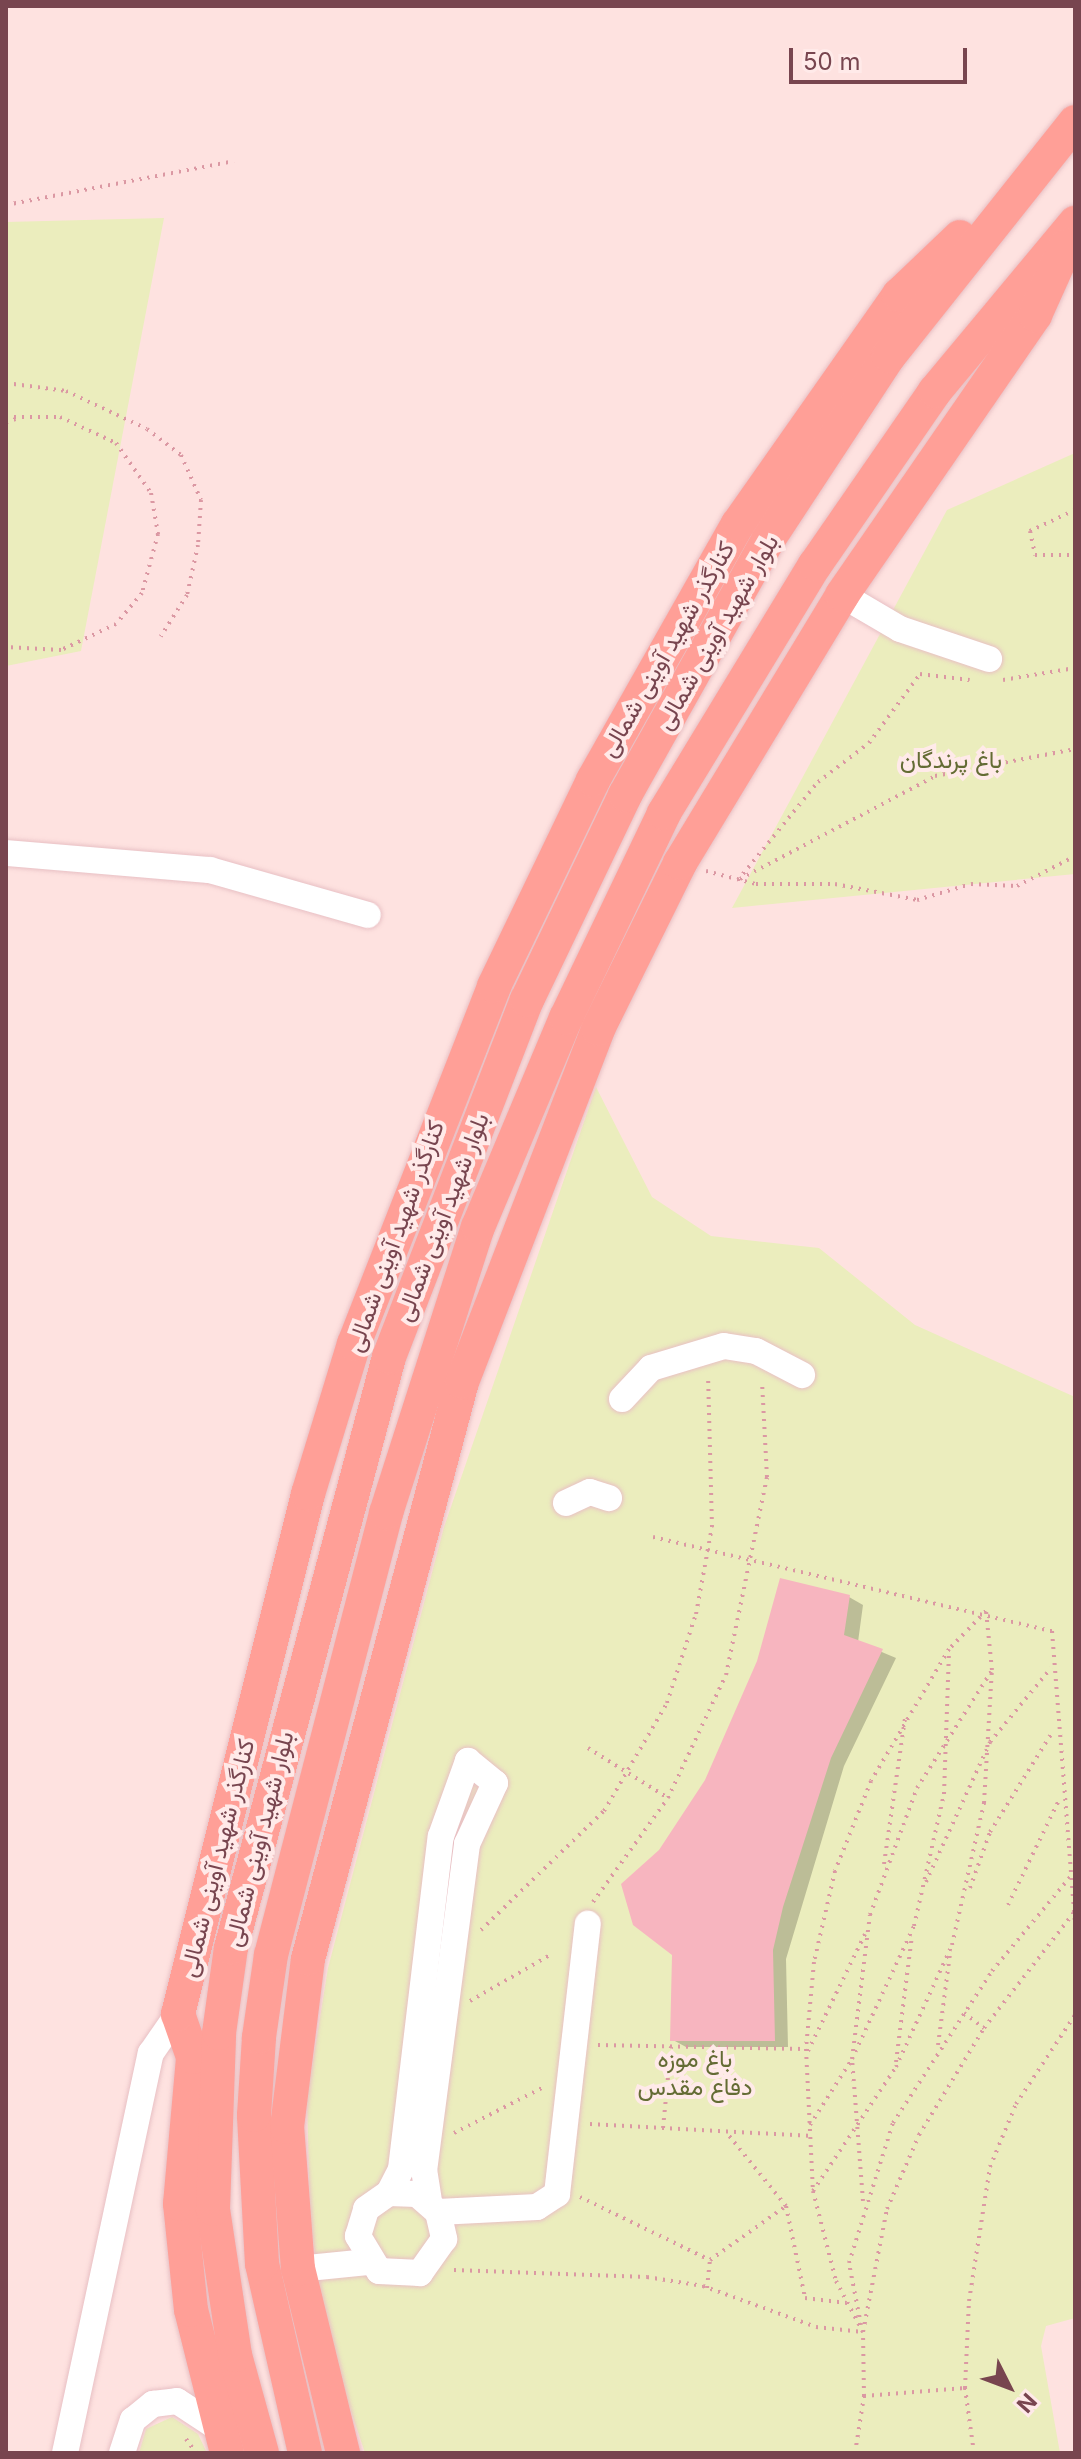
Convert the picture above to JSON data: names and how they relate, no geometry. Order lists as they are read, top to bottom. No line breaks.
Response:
{"streets":{"main road":["بلوار شهید آوینی شمالی","کنارگذر شهید آوینی شمالی"]},"crossings":[["بلوار شهید آوینی شمالی","کنارگذر شهید آوینی شمالی"]],"parks":["باغ پرندگان","باغ موزه دفاع مقدس"],"scale_bar":"50 m","north":"bottom right"}
